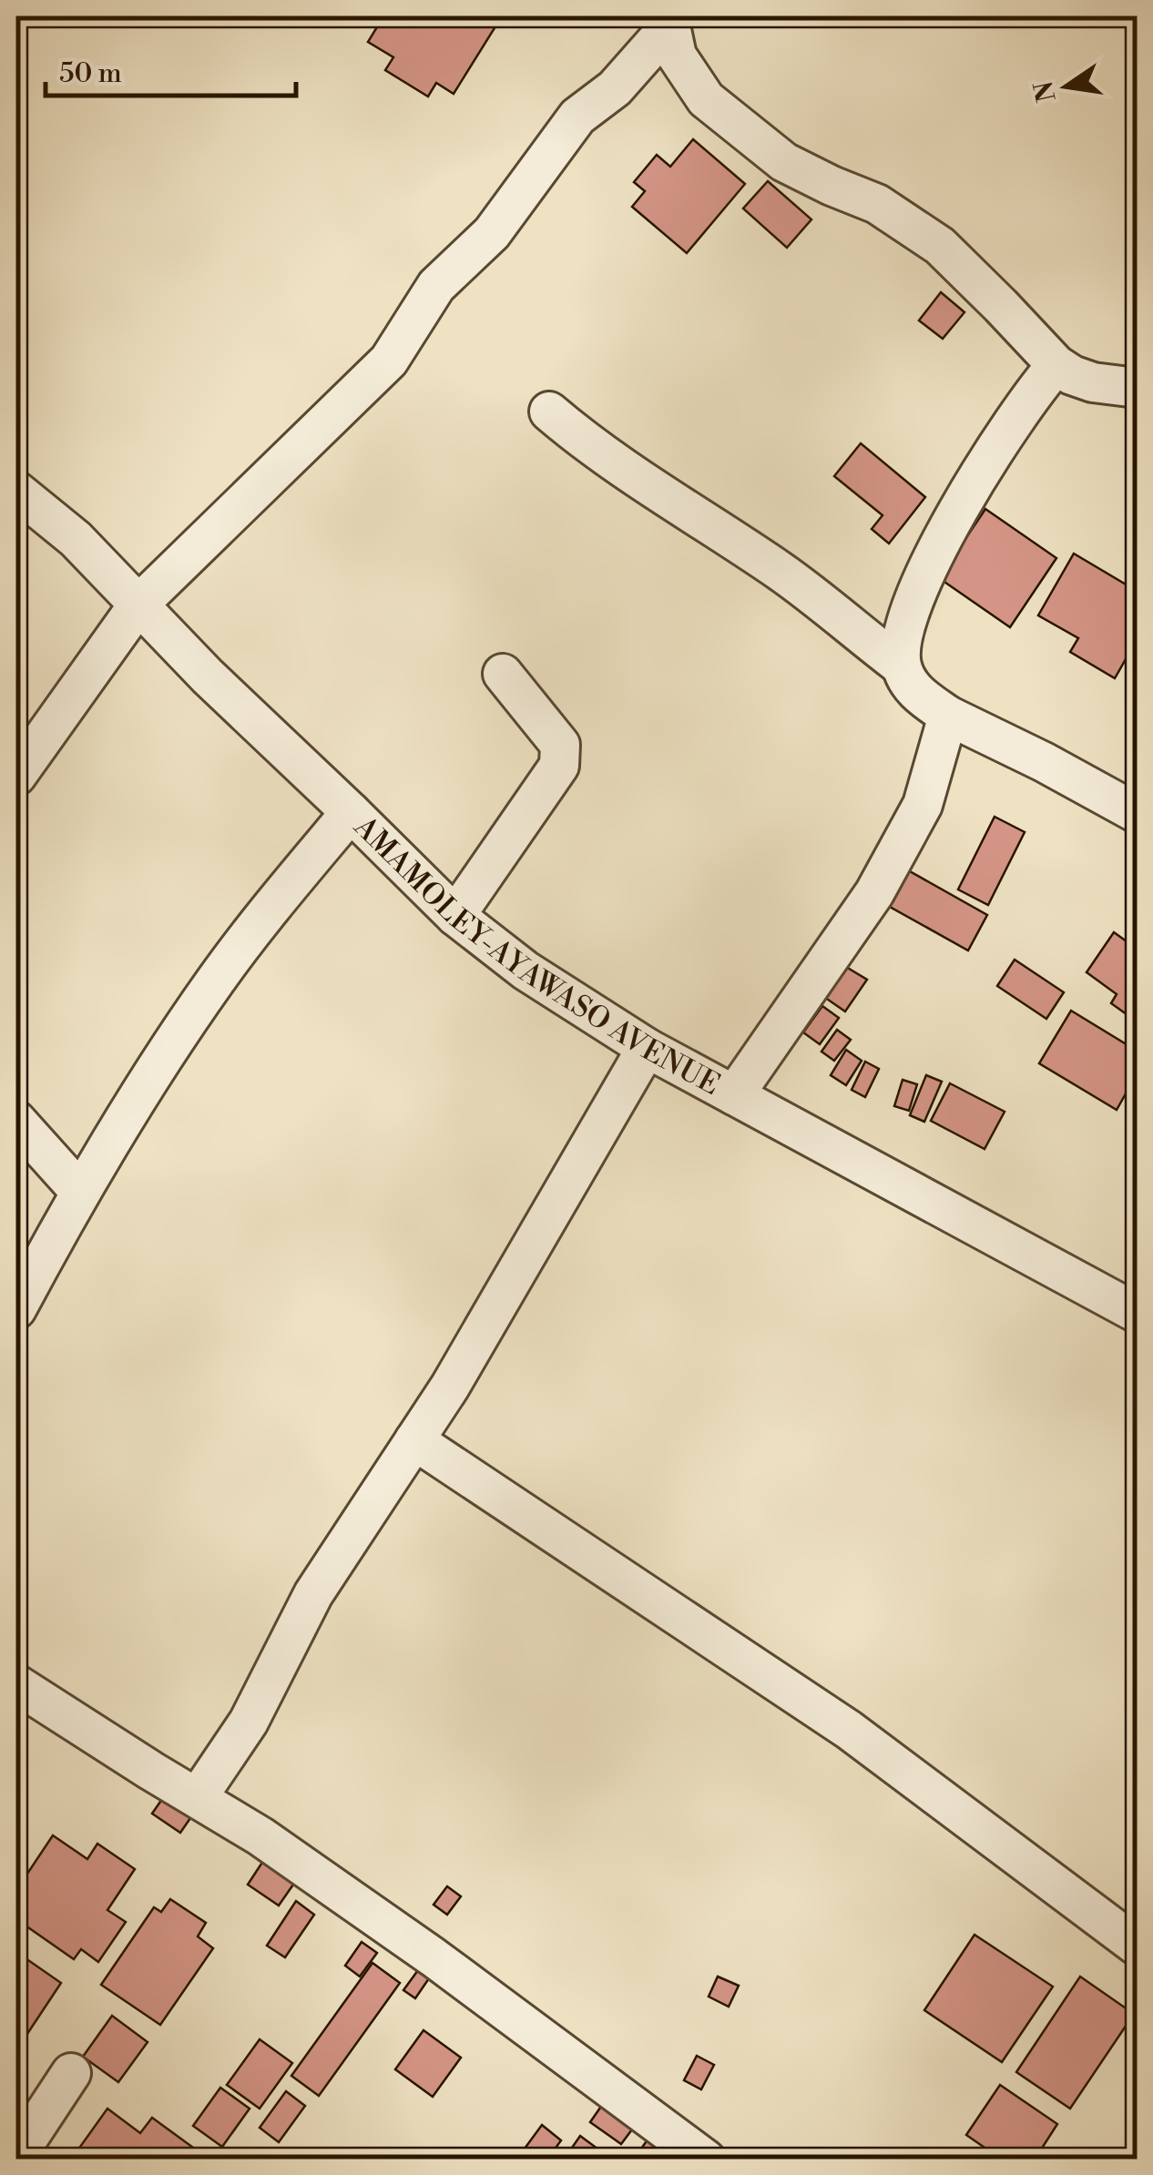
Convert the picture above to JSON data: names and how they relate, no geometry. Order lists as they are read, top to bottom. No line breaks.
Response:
{"streets":{"street":["AMAMOLEY-AYAWASO AVENUE"]},"scale_bar":"50 m","north":"left"}
